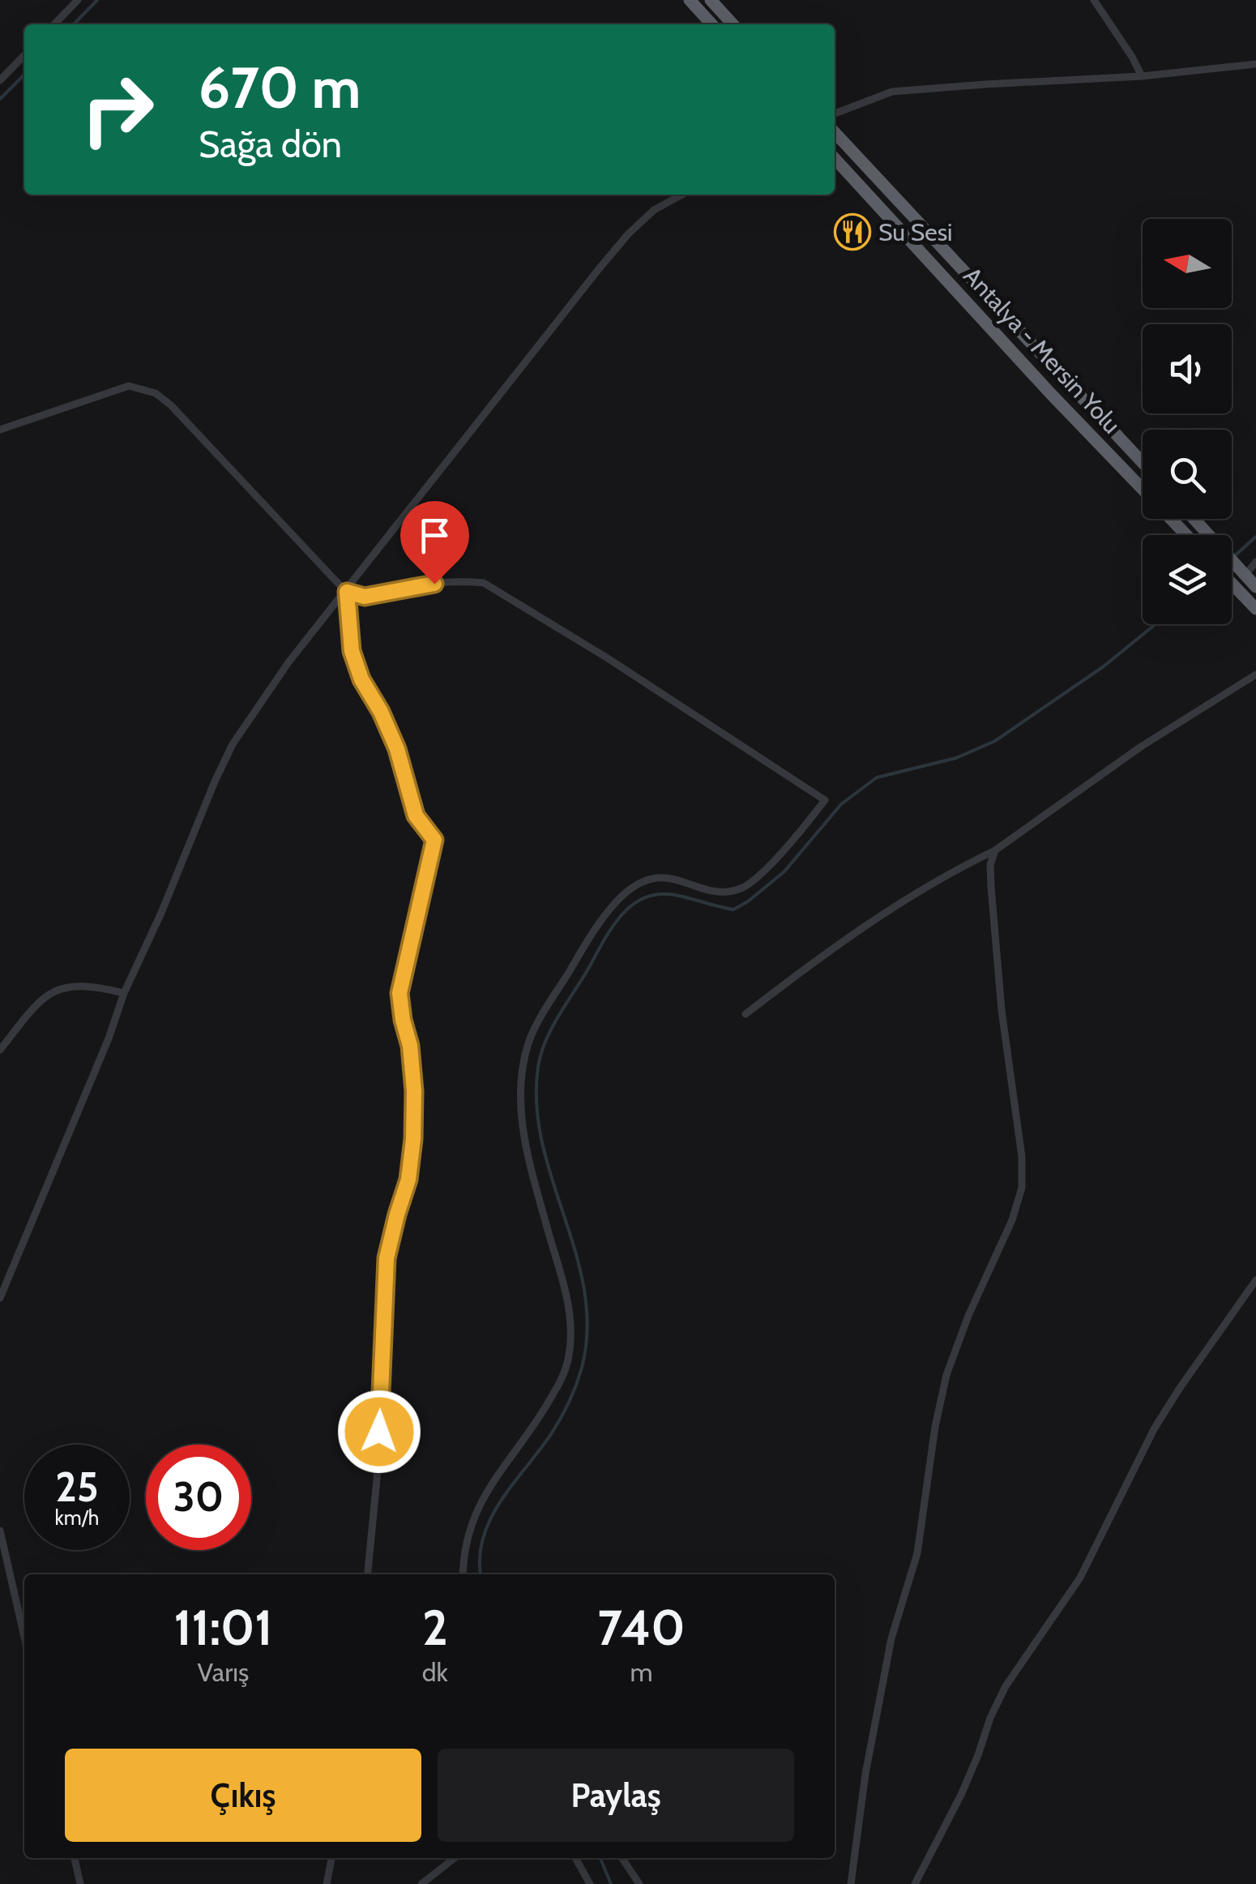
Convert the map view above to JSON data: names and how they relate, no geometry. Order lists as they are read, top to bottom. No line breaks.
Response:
{"streets":{"highway":["Antalya - Mersin Yolu"]},"places":{"restaurant":["Su Sesi"]},"north":"left","page":{"turn":["670 m","Sağa dön"],"speed":"25 km/h","limit":"30","eta":["11:01","Varış","2","dk","740","m"],"buttons":["Çıkış","Paylaş"]}}
